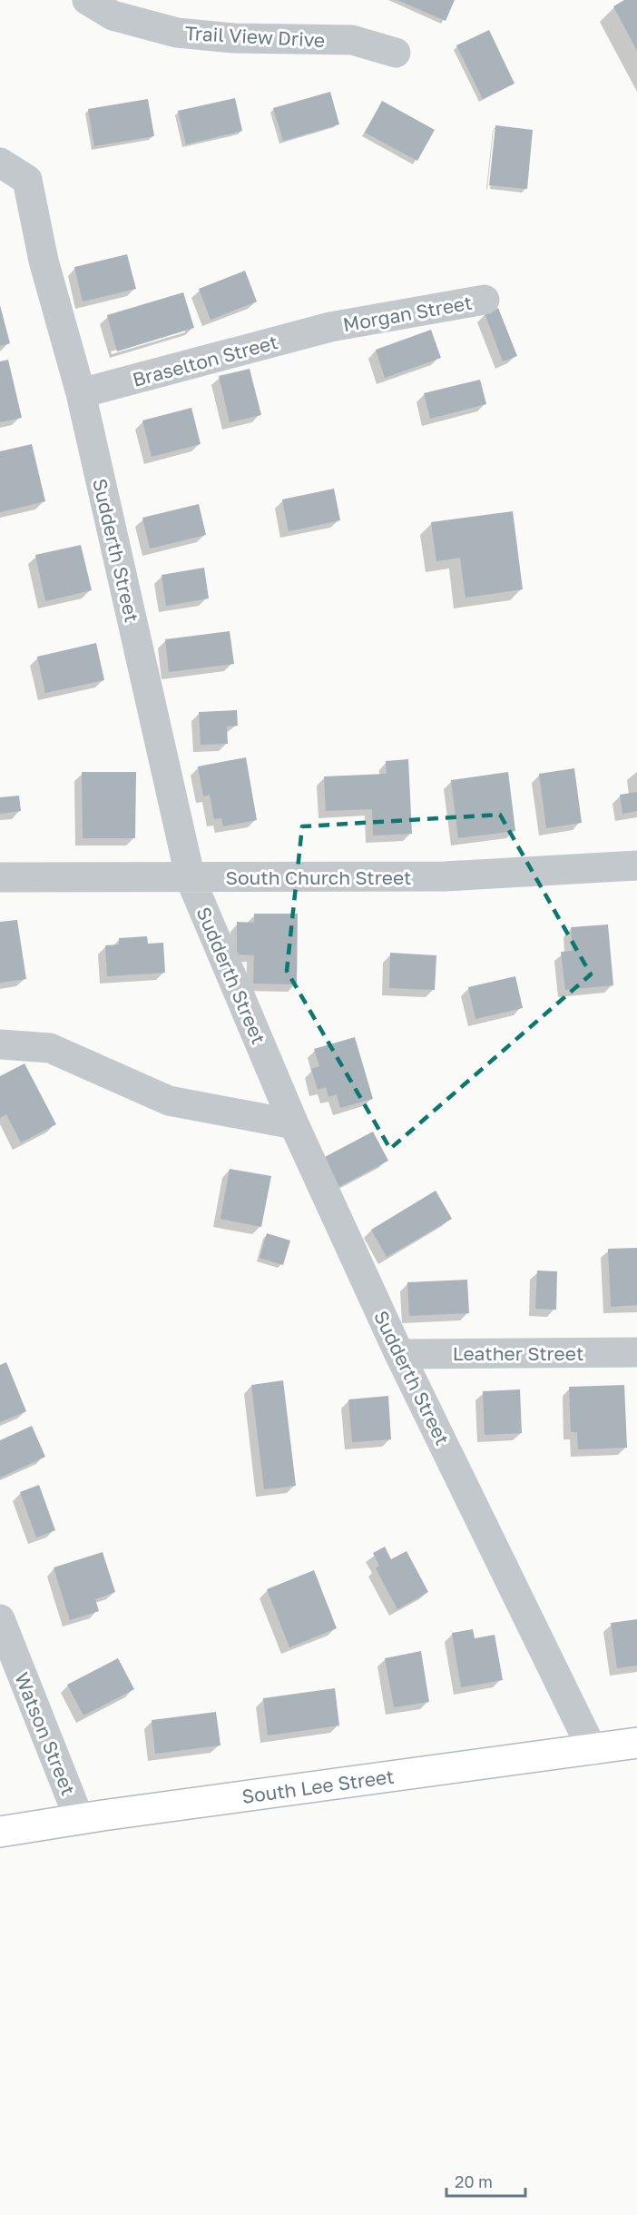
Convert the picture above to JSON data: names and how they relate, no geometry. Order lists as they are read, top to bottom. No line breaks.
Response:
{"streets":{"street":["Trail View Drive","Morgan Street","Braselton Street","Sudderth Street","South Church Street","Leather Street","Watson Street","South Lee Street"]},"crossings":[["Morgan Street","Braselton Street"],["Braselton Street","Sudderth Street"],["Sudderth Street","South Church Street"],["Sudderth Street","Leather Street"],["Sudderth Street","South Lee Street"],["Watson Street","South Lee Street"]],"scale_bar":"20 m"}
